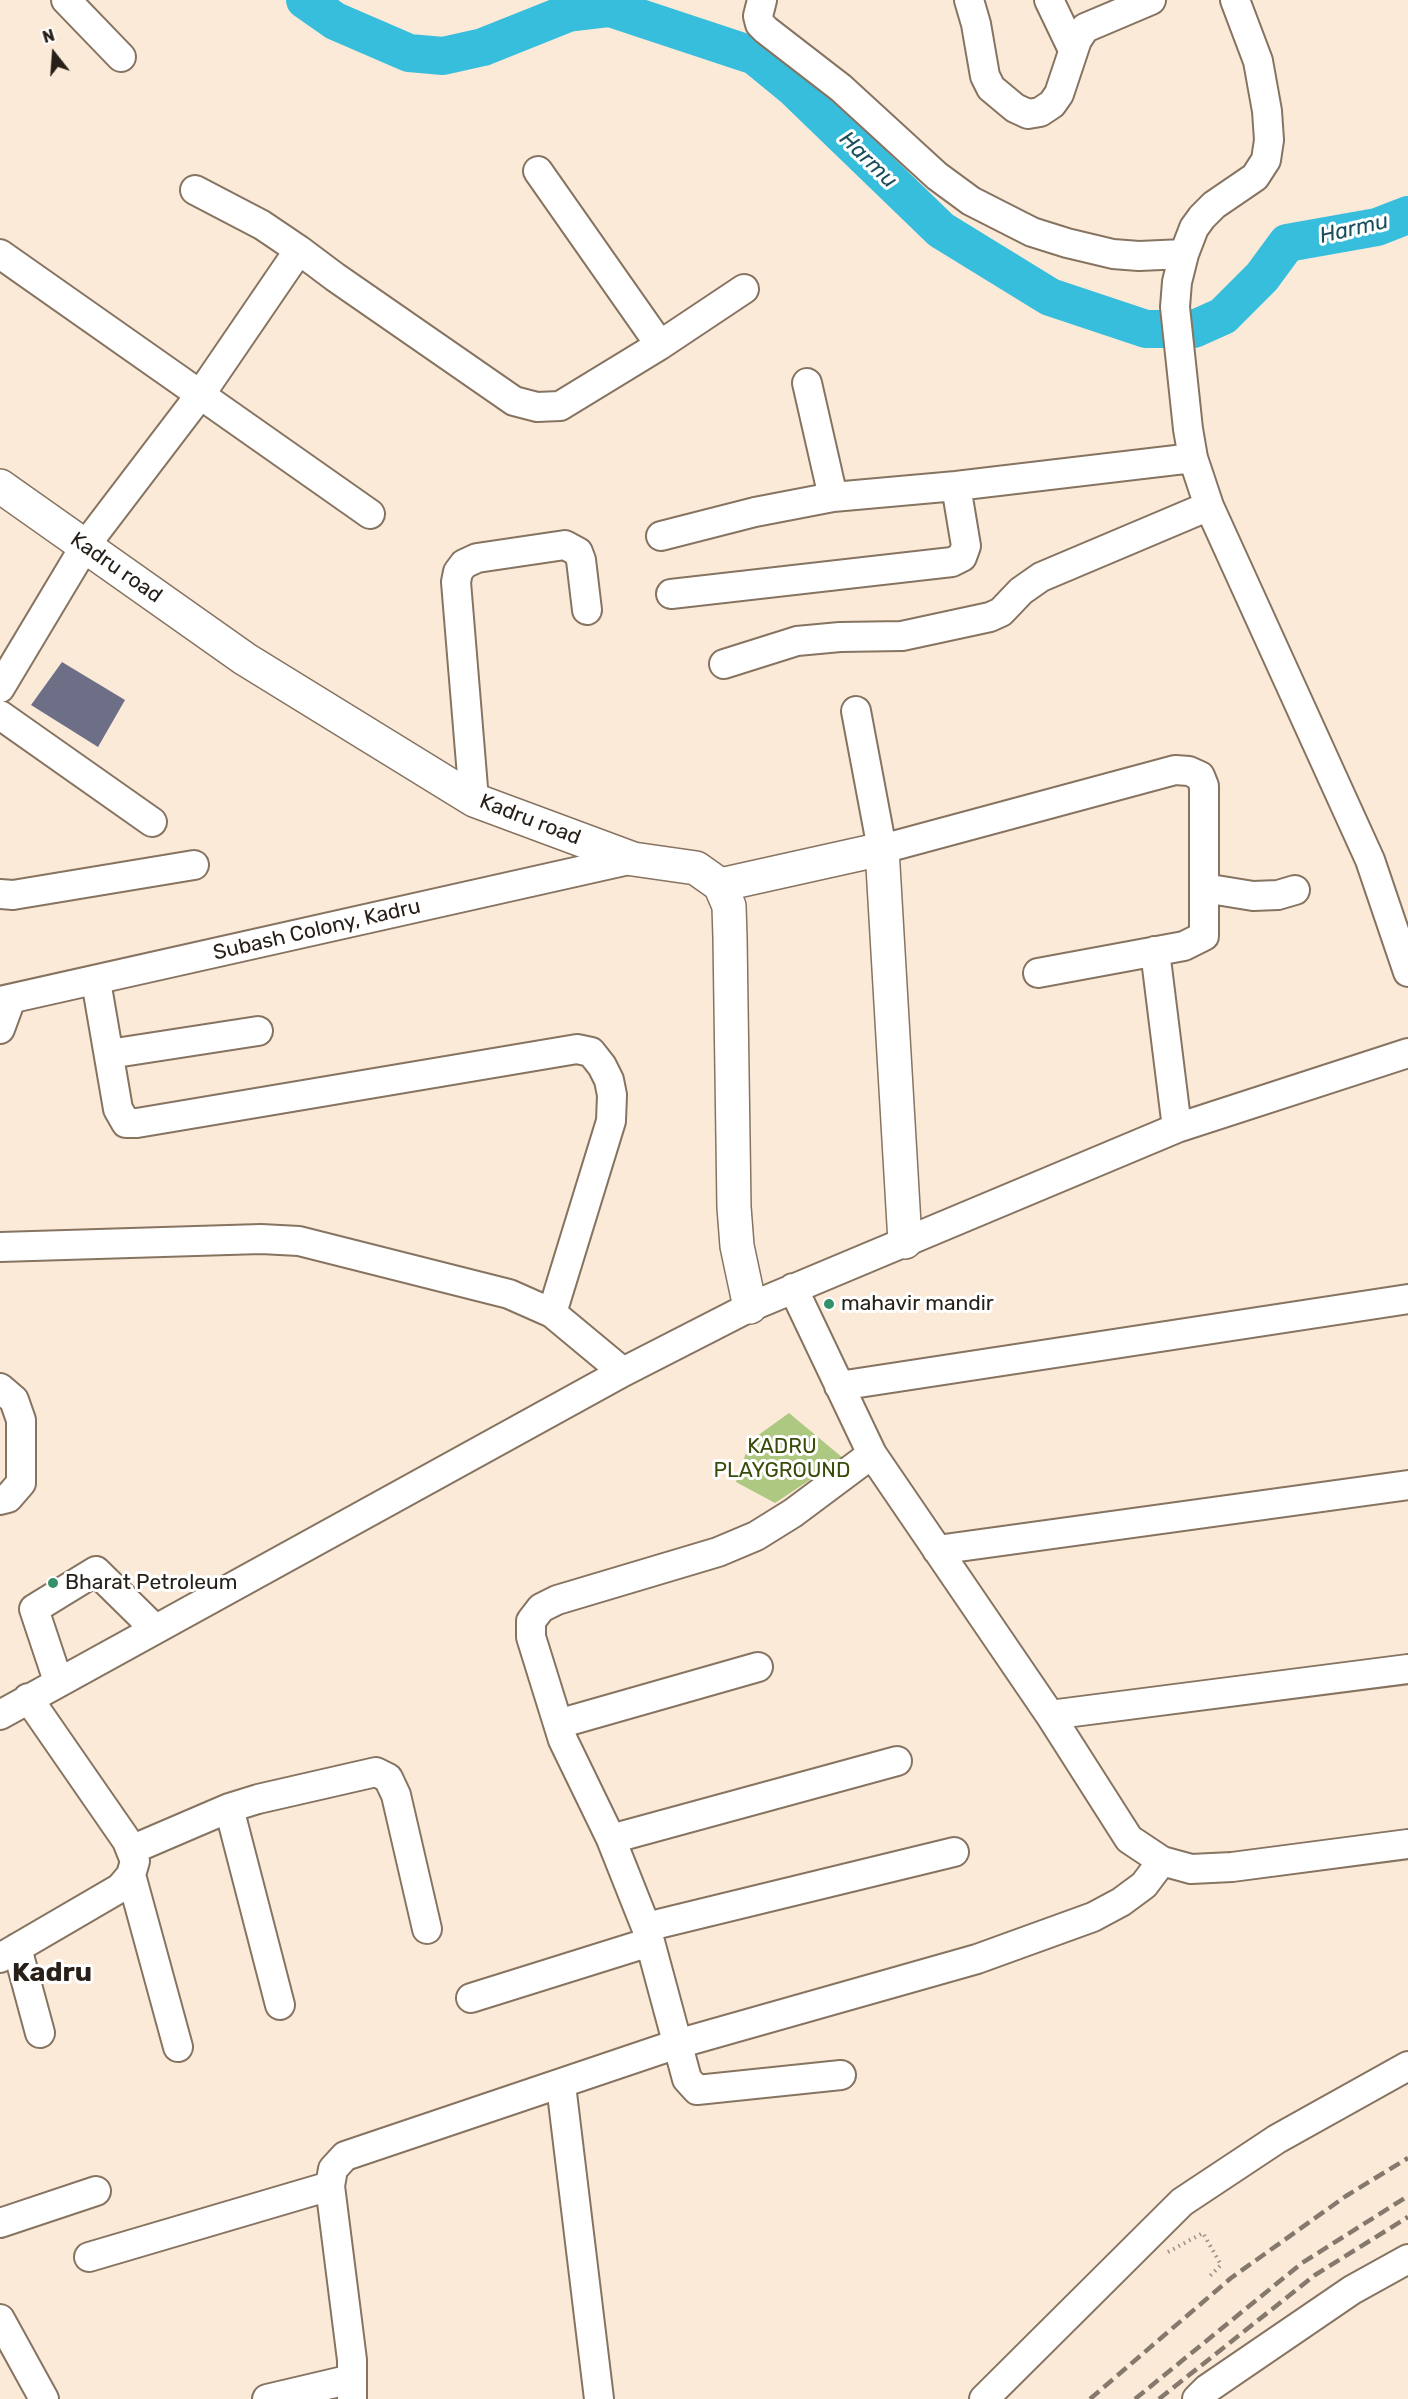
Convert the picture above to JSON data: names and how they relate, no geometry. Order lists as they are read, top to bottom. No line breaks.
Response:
{"streets":{"main road":["Kadru road"],"street":["Subash Colony, Kadru"]},"crossings":[["Kadru road","Subash Colony, Kadru"]],"districts":["Kadru"],"water":["Harmu"],"parks":["KADRU PLAYGROUND"],"places":["mahavir mandir","Bharat Petroleum"],"north":"top"}
